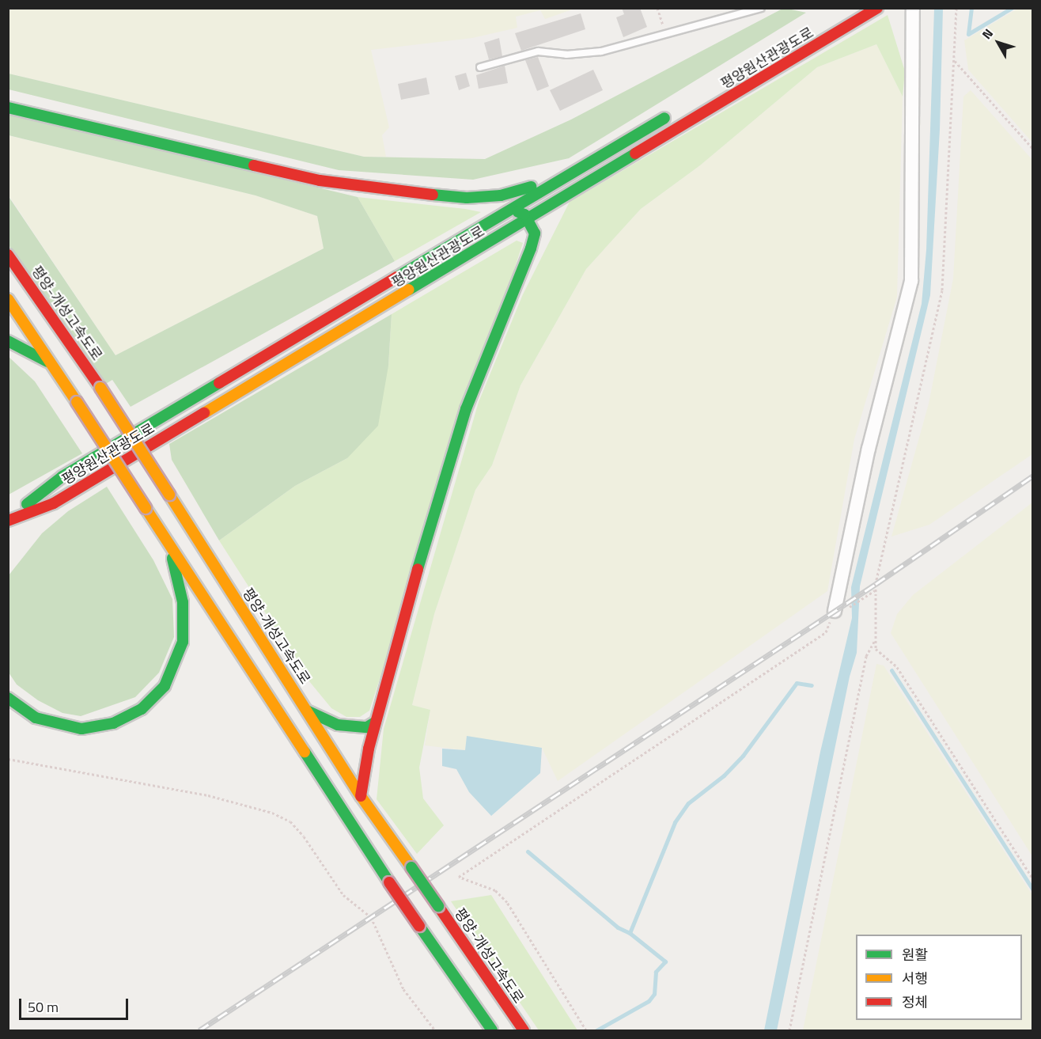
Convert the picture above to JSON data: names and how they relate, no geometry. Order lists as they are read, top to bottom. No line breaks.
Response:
{"streets":{"highway":["평양원산관광도로","평양-개성고속도로"]},"legend":["원활","서행","정체"],"scale_bar":"50 m","north":"top left"}
